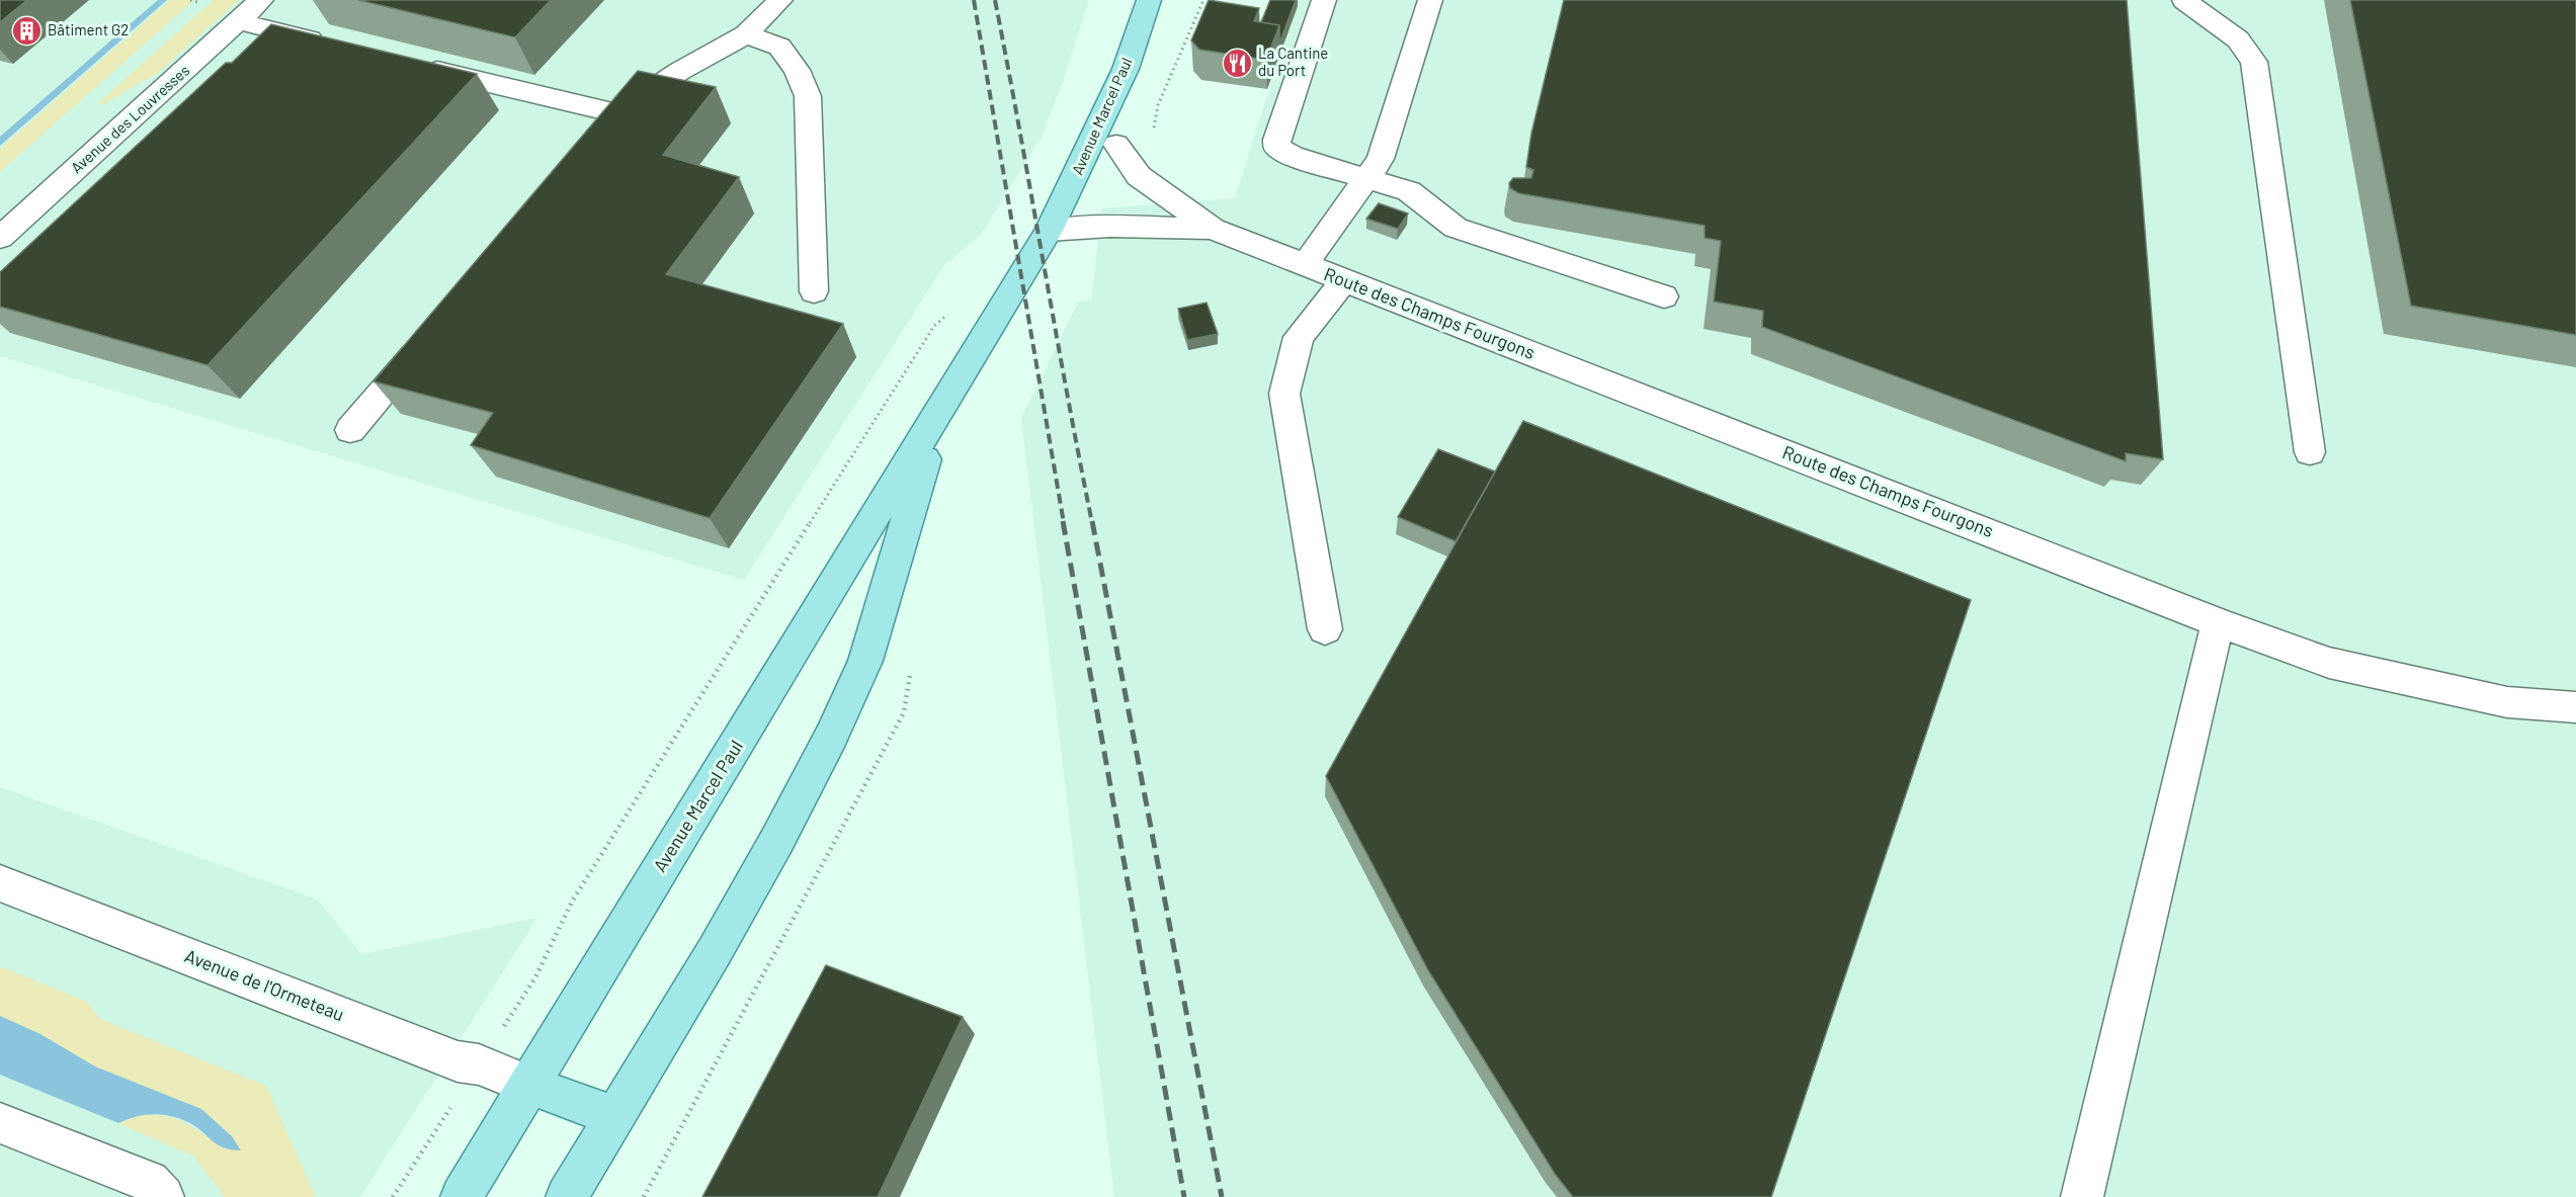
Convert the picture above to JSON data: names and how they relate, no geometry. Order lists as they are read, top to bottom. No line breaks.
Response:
{"streets":{"main road":["Avenue Marcel Paul"],"street":["Avenue des Louvresses","Route des Champs Fourgons","Avenue de l'Ormeteau"]},"crossings":[["Avenue Marcel Paul","Route des Champs Fourgons"],["Avenue Marcel Paul","Avenue de l'Ormeteau"]],"places":{"building":["Bâtiment G2"],"restaurant":["La Cantine du Port"]}}
